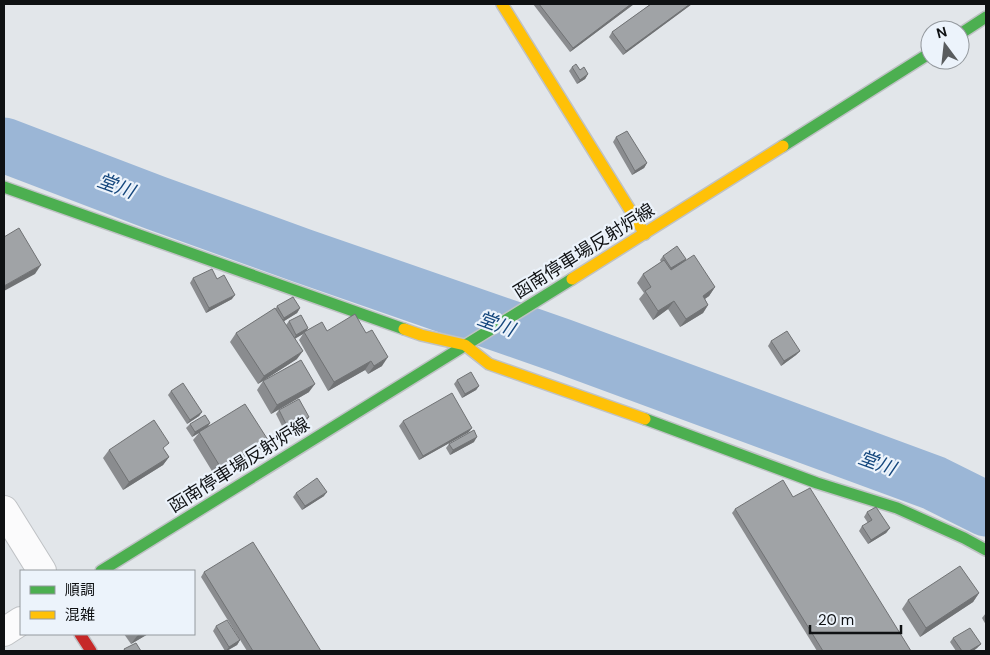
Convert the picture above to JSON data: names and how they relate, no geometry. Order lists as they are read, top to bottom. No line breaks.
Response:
{"streets":{"street":["函南停車場反射炉線"]},"water":["堂川"],"legend":["順調","混雑"],"scale_bar":"20 m","north":"top"}
